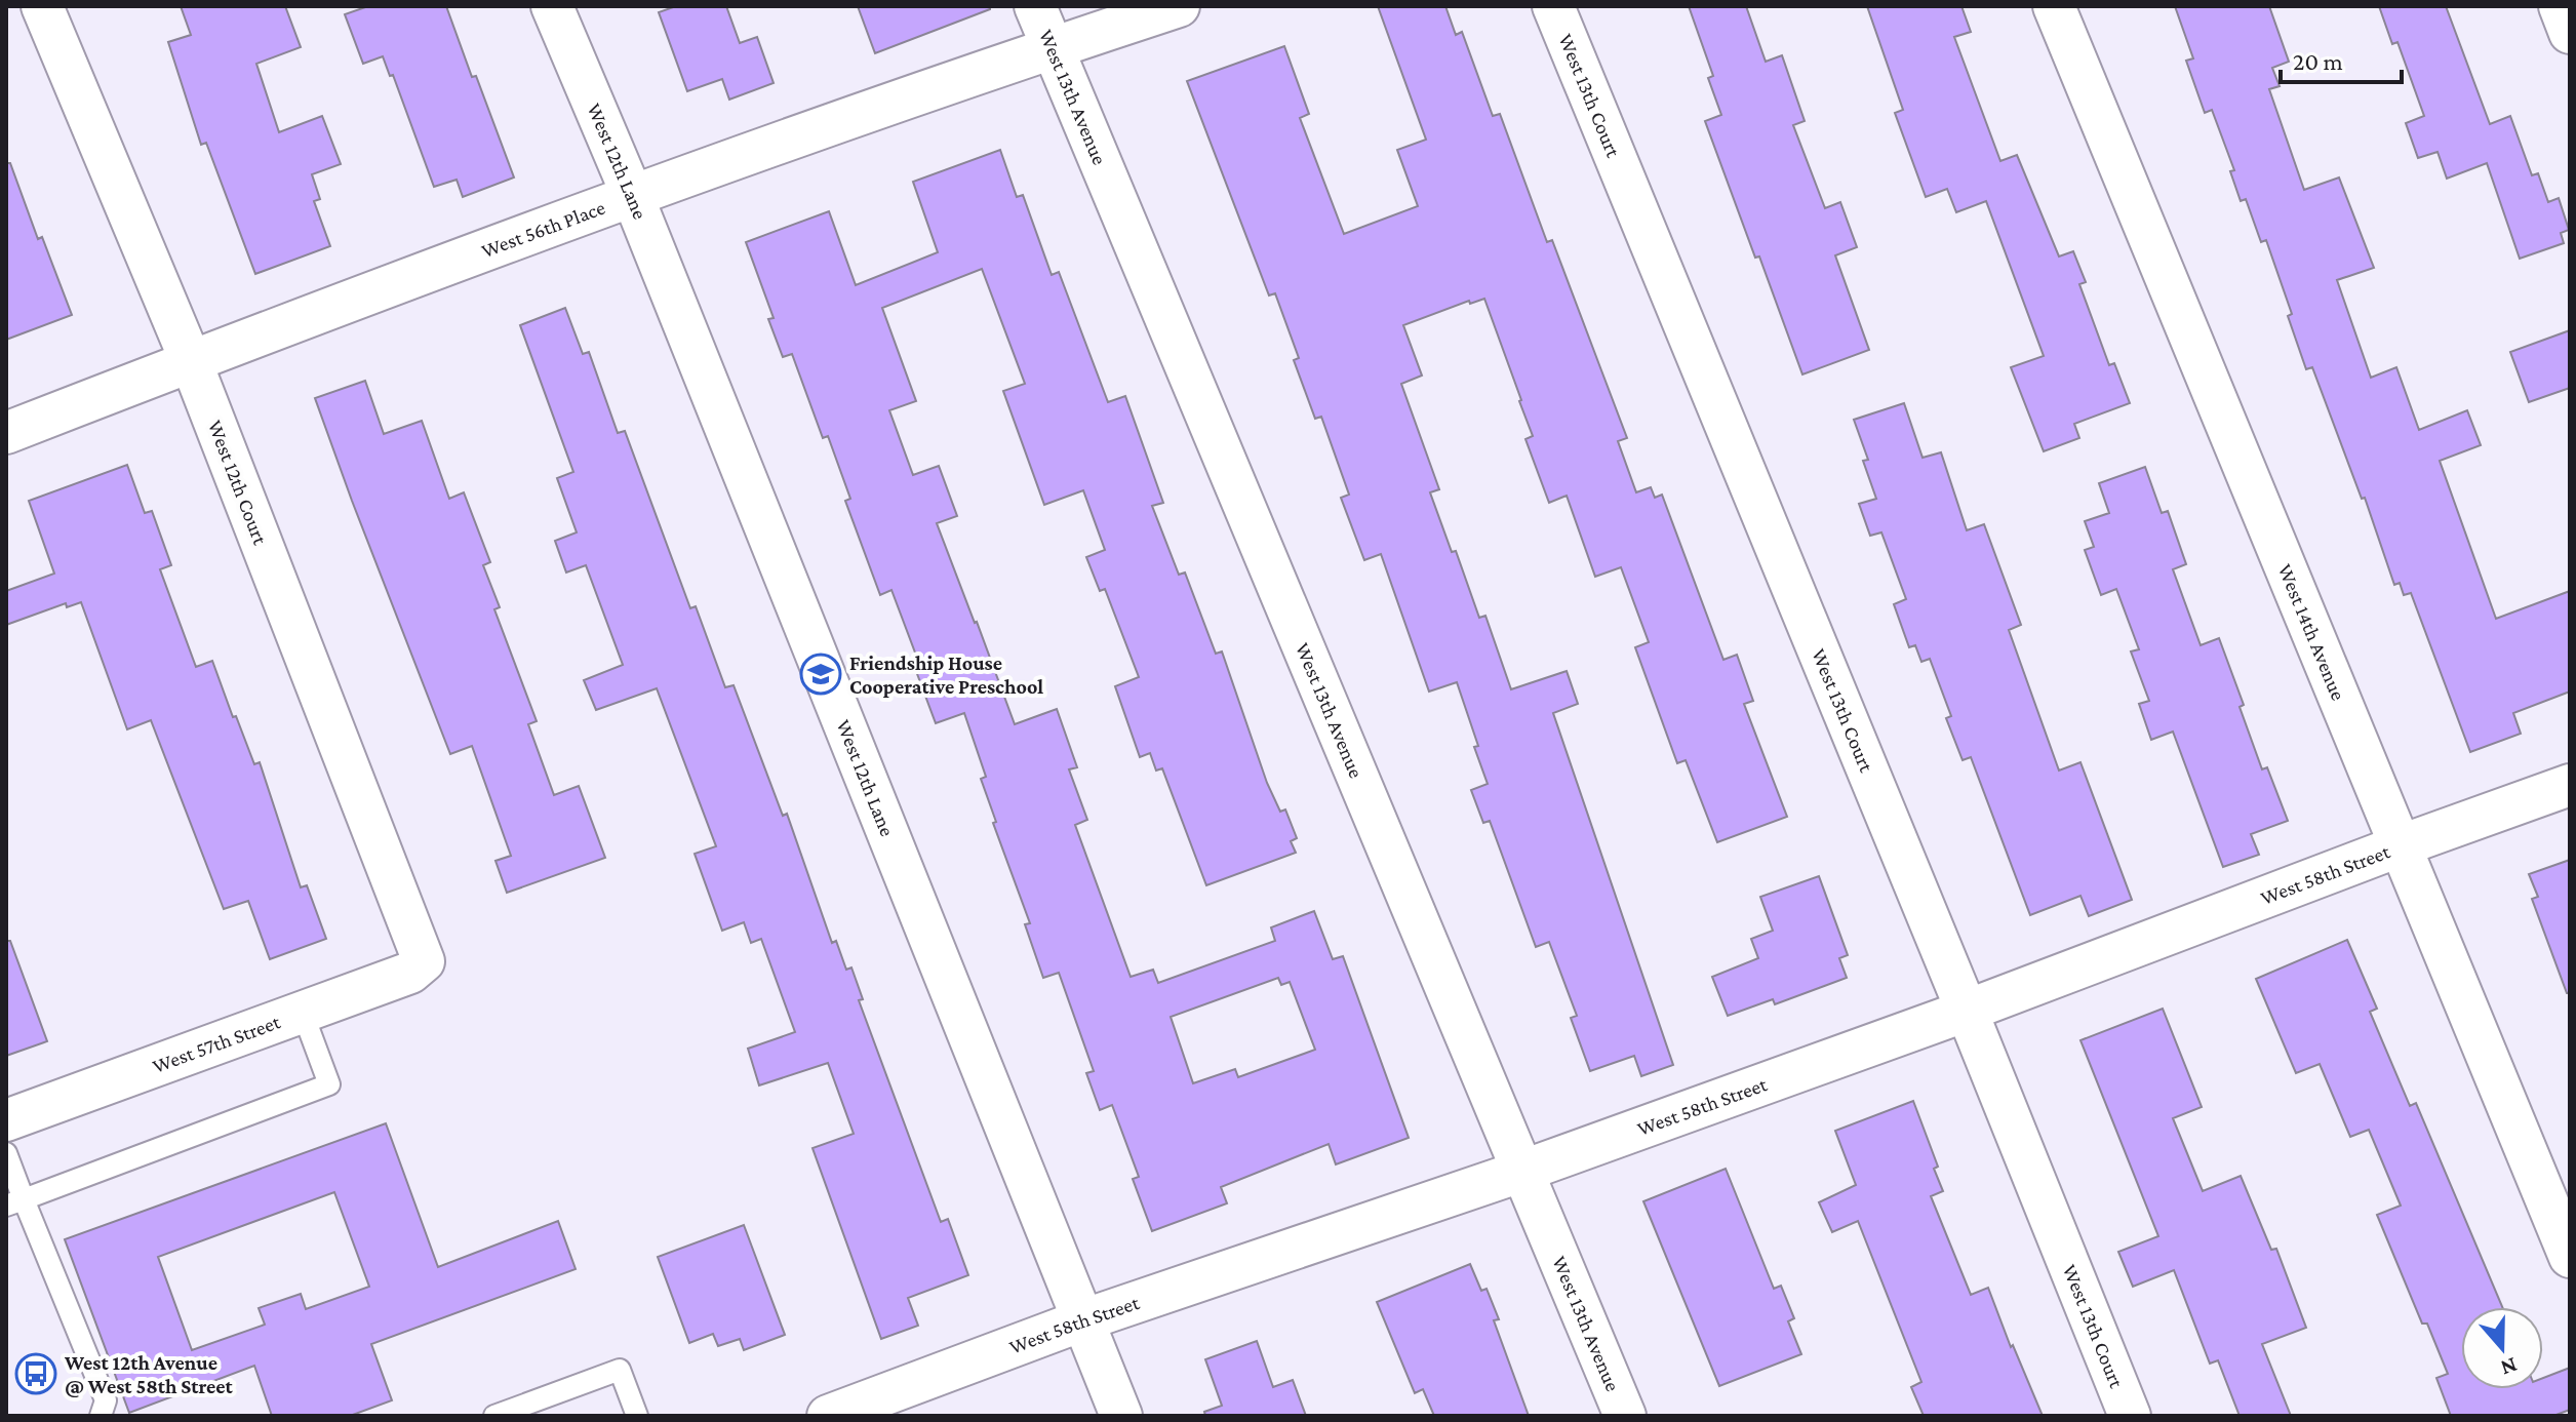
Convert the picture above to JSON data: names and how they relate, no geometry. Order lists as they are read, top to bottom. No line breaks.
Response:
{"streets":{"street":["West 13th Court","West 13th Avenue","West 12th Lane","West 56th Place","West 12th Court","West 14th Avenue","West 58th Street","West 57th Street"]},"crossings":[["West 13th Court","West 58th Street"],["West 13th Avenue","West 56th Place"],["West 13th Avenue","West 58th Street"],["West 12th Lane","West 56th Place"],["West 12th Lane","West 58th Street"],["West 56th Place","West 12th Court"],["West 12th Court","West 57th Street"],["West 14th Avenue","West 58th Street"]],"places":{"school or university":["Friendship House Cooperative Preschool"],"bus stop":["West 12th Avenue @ West 58th Street"]},"scale_bar":"20 m","north":"bottom"}
